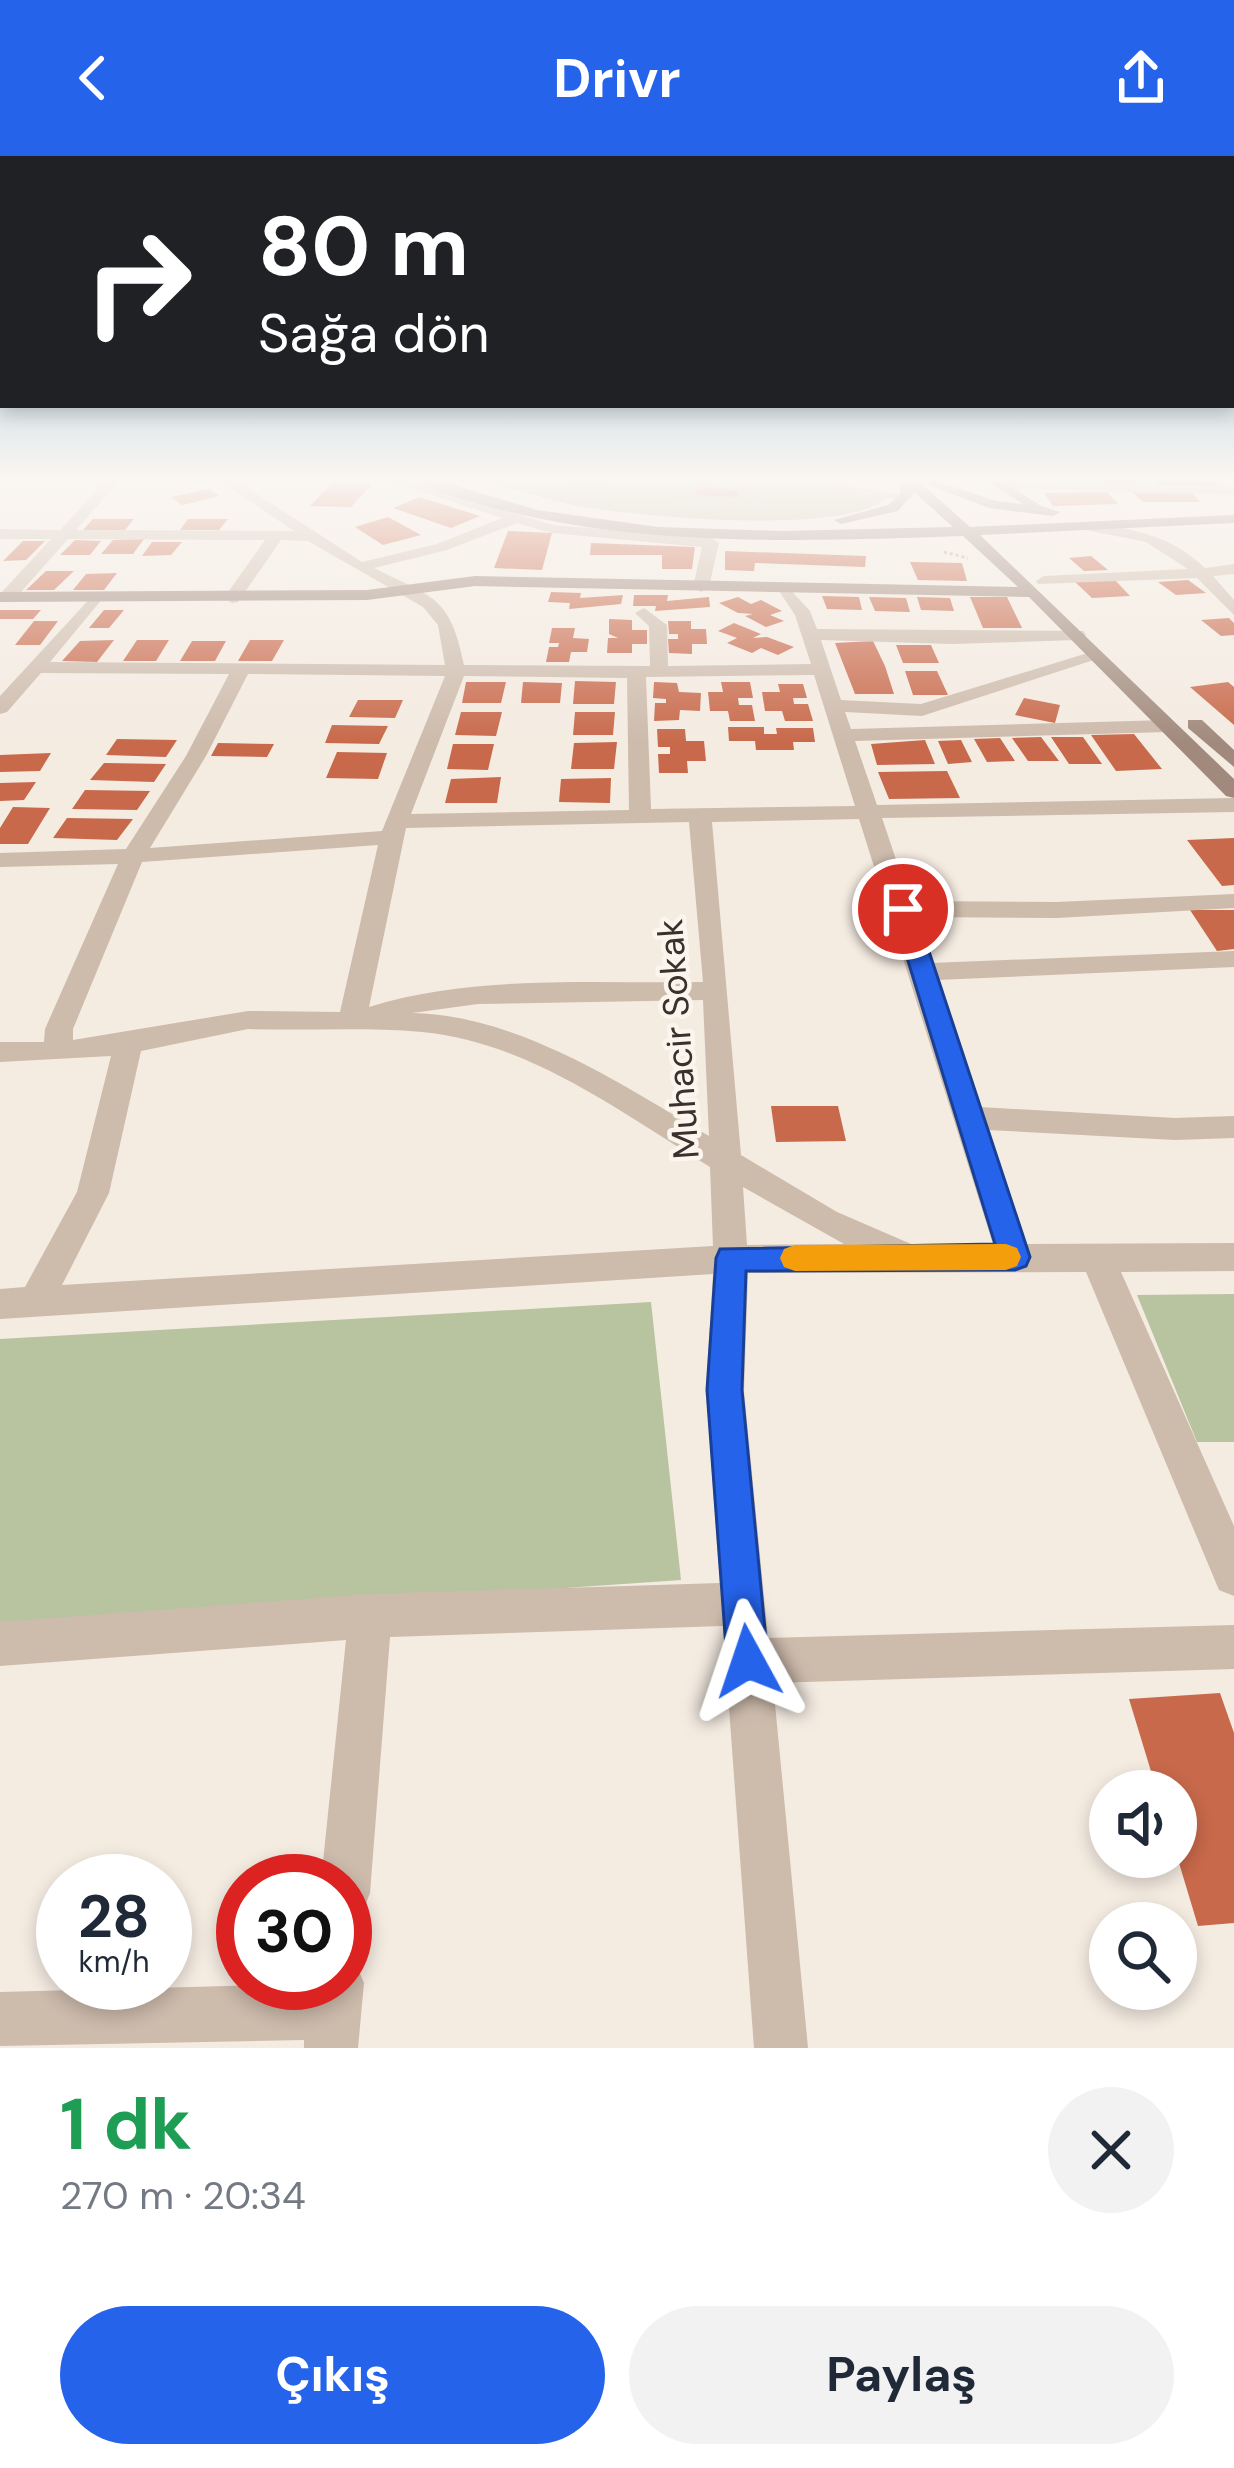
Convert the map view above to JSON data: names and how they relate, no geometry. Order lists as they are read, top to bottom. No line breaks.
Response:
{"streets":{"street":["Muhacir Sokak"]},"page":{"header":"Drivr","turn":["80 m","Sağa dön"],"speed":"28 km/h","limit":"30","heading":["1 dk","270 m · 20:34"],"buttons":["Çıkış","Paylaş"]}}
